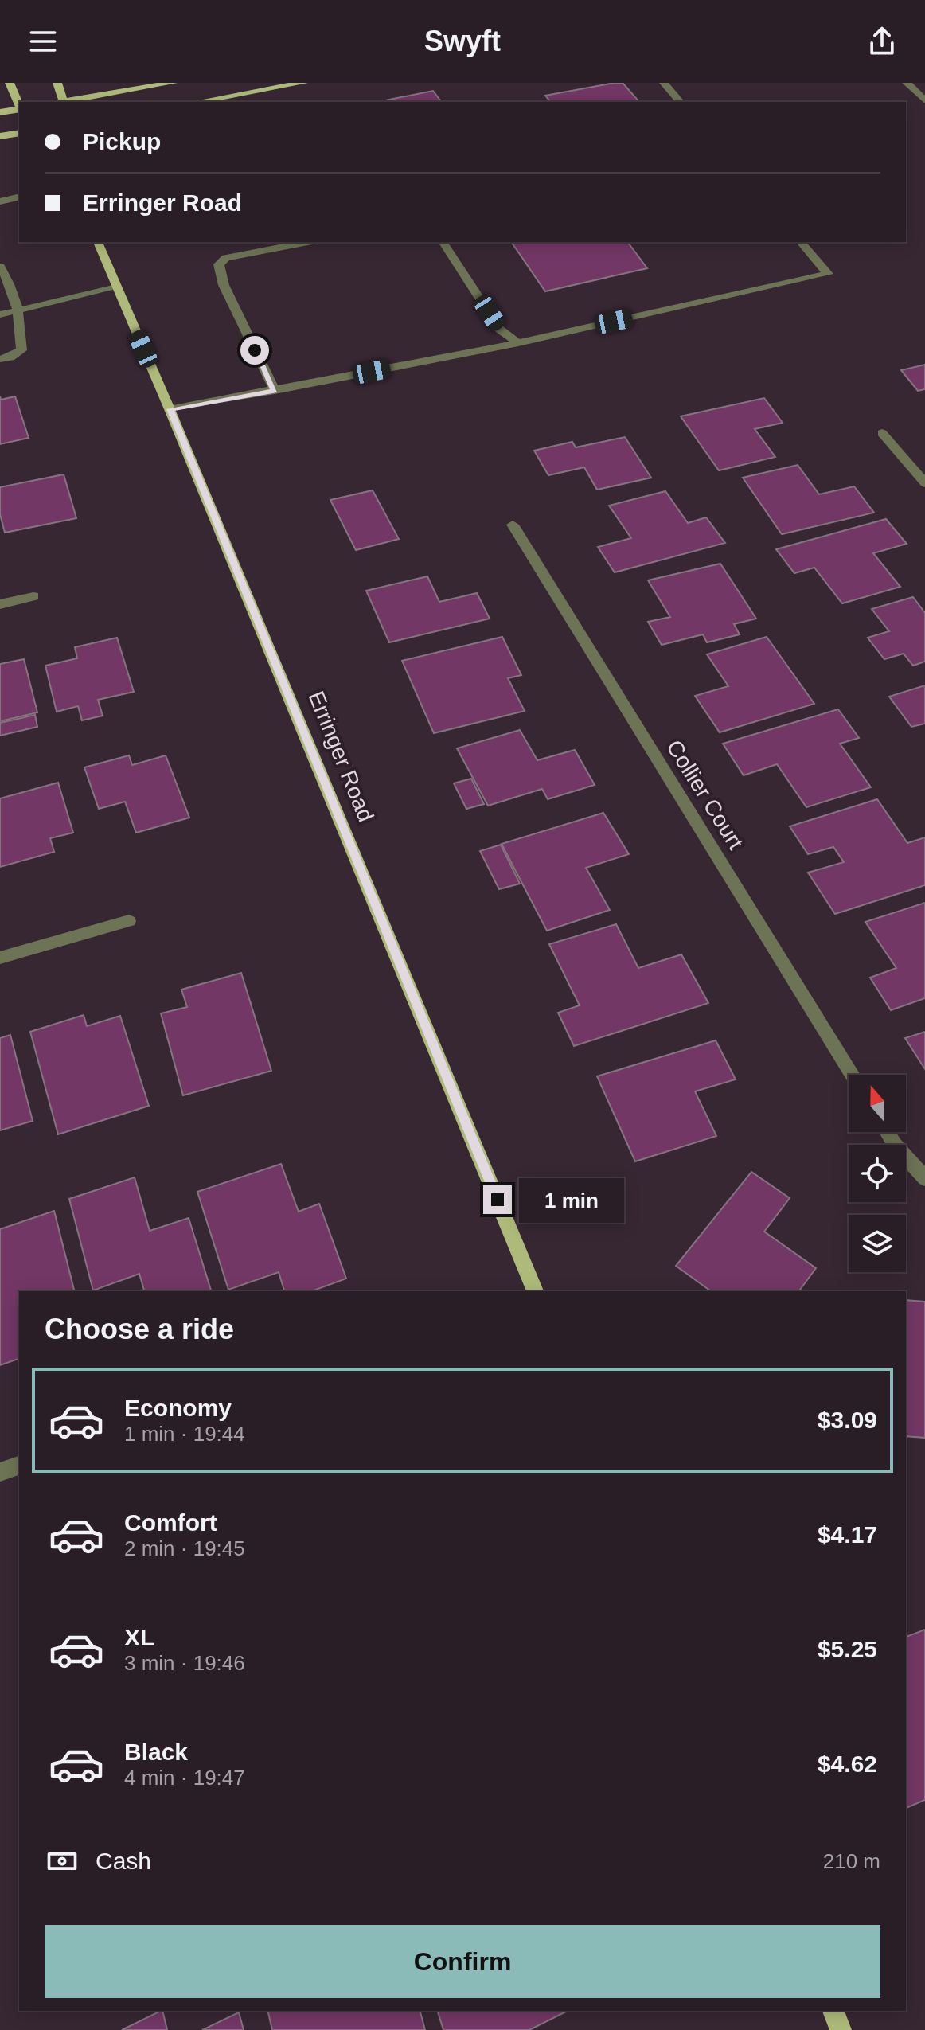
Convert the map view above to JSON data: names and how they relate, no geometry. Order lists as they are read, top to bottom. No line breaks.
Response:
{"streets":{"main road":["Erringer Road"],"street":["Collier Court"]},"north":"top","page":{"header":"Swyft","banner":["Pickup","Erringer Road"],"bubble":"1 min","heading":"Choose a ride","list":[{"name":"Economy","note":"1 min · 19:44","value":"$3.09"},{"name":"Comfort","note":"2 min · 19:45","value":"$4.17"},{"name":"XL","note":"3 min · 19:46","value":"$5.25"},{"name":"Black","note":"4 min · 19:47","value":"$4.62"}],"pay":["Cash","210 m"],"buttons":"Confirm"}}
